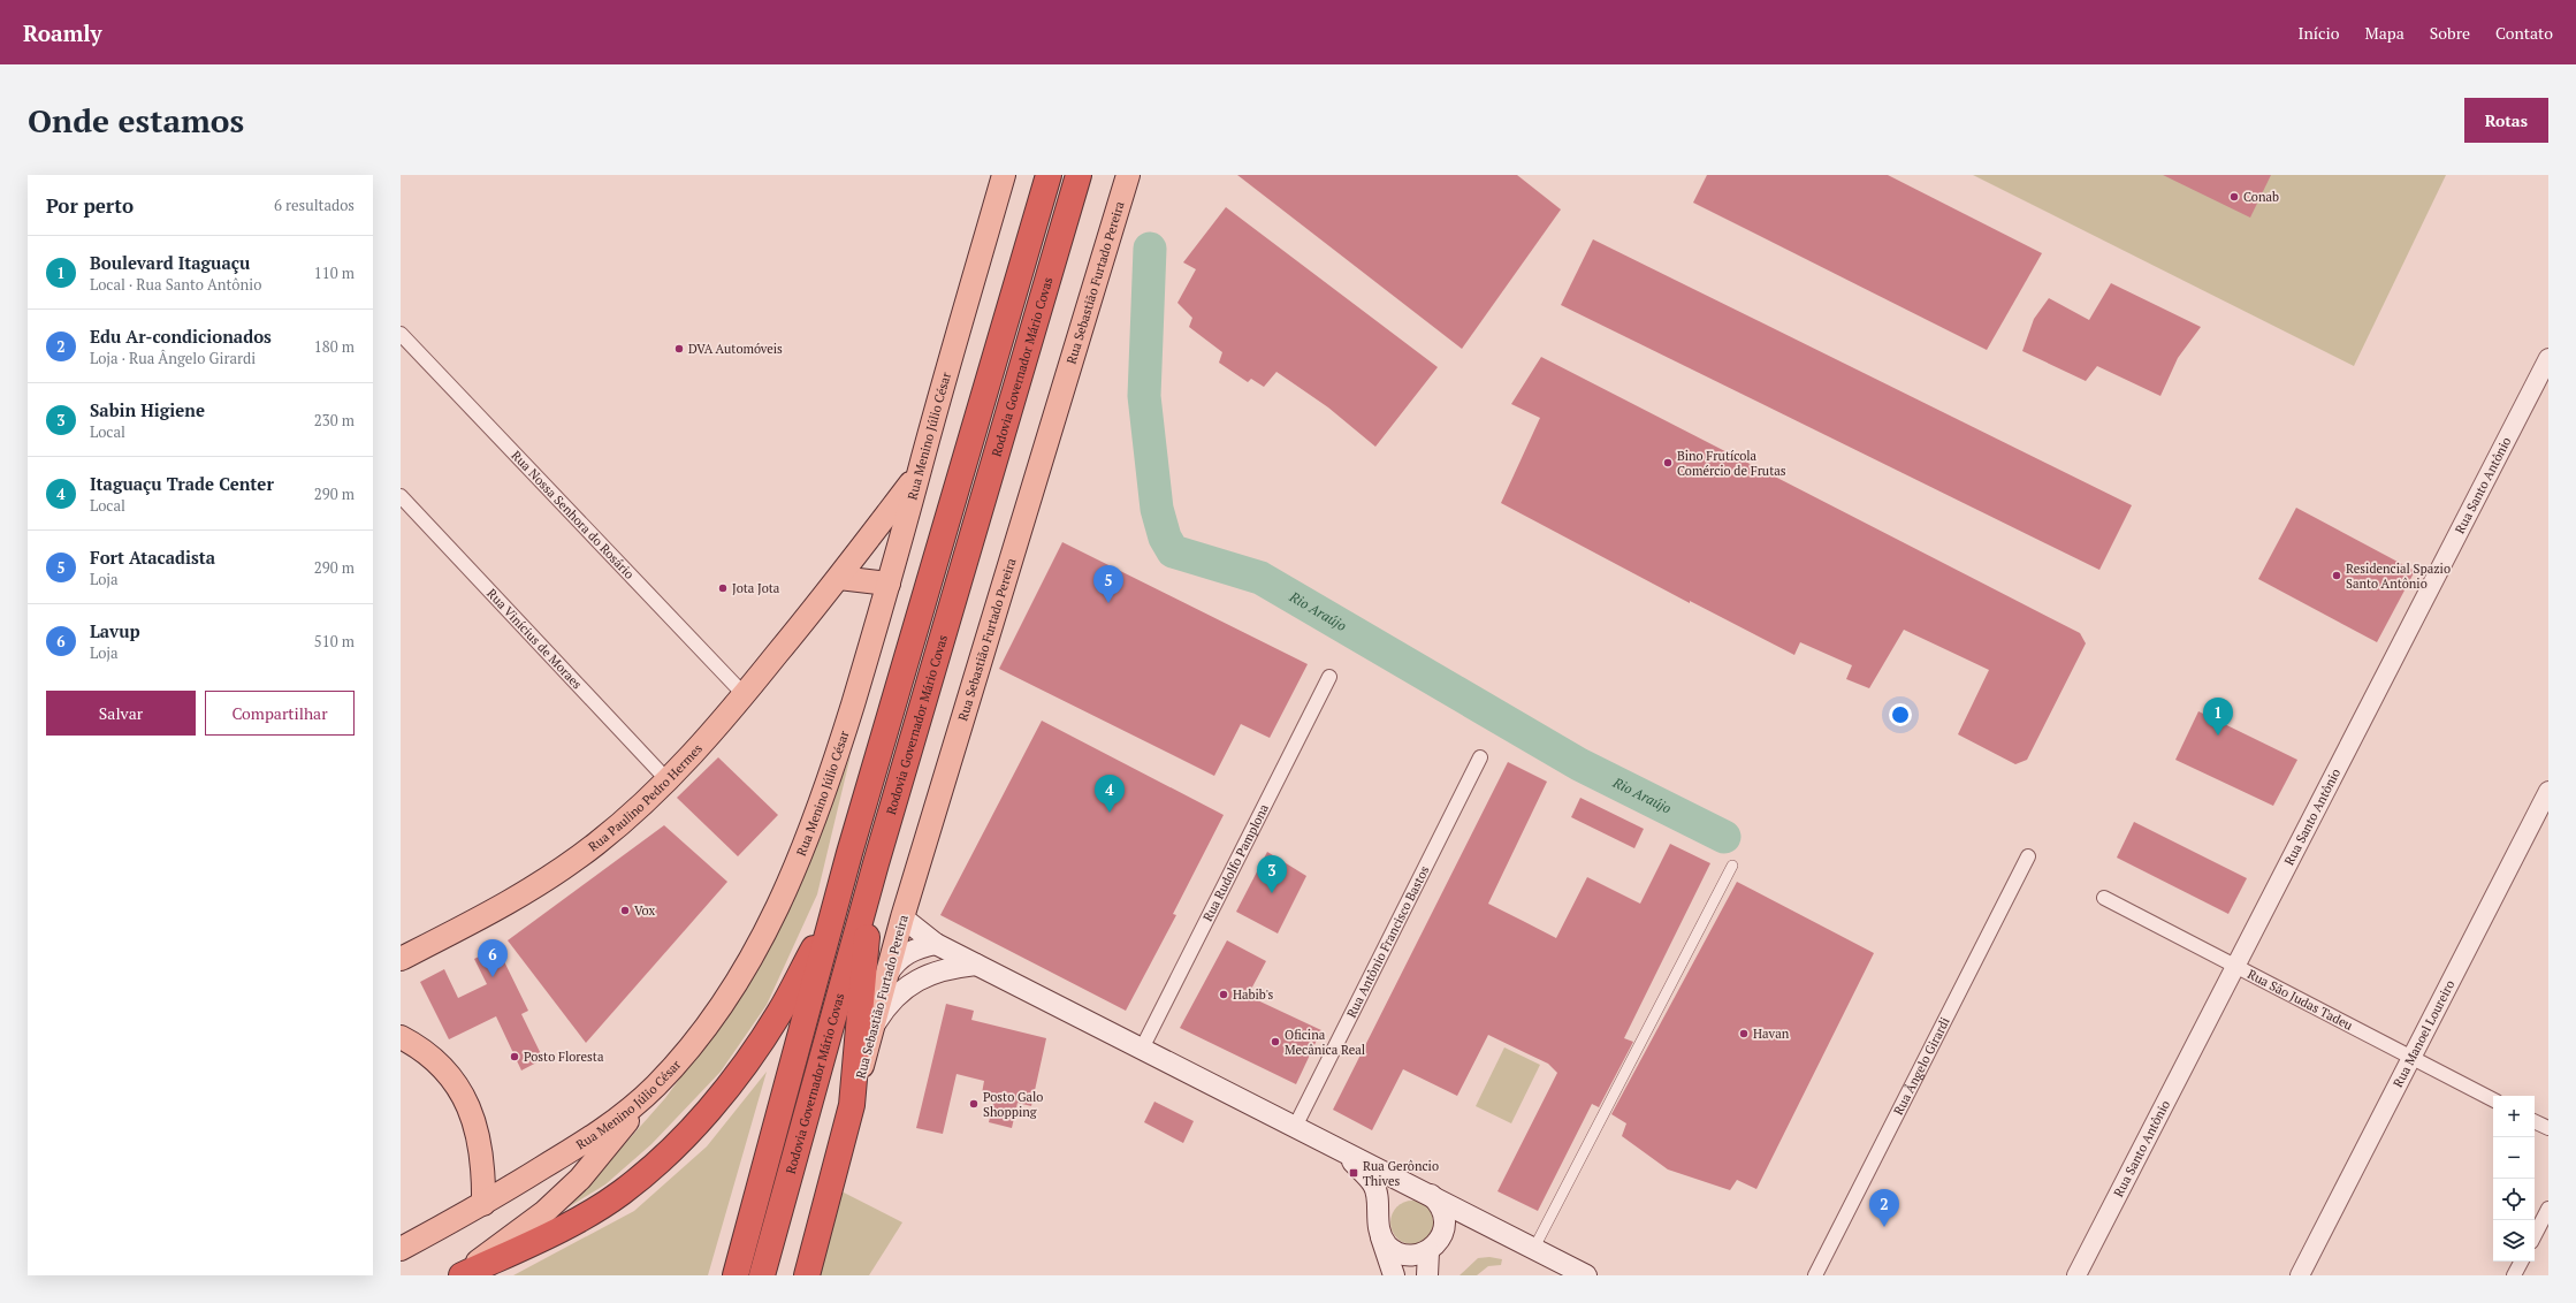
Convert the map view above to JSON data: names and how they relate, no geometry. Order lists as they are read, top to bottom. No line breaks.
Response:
{"streets":{"highway":["Rodovia Governador Mário Covas"],"main road":["Rua Sebastião Furtado Pereira","Rua Menino Júlio César","Rua Paulino Pedro Hermes"],"street":["Rua Santo Antônio","Rua Nossa Senhora do Rosário","Rua Vinícius de Moraes","Rua Rudolfo Pamplona","Rua Antônio Francisco Bastos","Rua São Judas Tadeu","Rua Manoel Loureiro","Rua Ângelo Girardi"]},"crossings":[["Rua Menino Júlio César","Rua Paulino Pedro Hermes"],["Rua Santo Antônio","Rua São Judas Tadeu"],["Rua Nossa Senhora do Rosário","Rua Paulino Pedro Hermes"],["Rua Vinícius de Moraes","Rua Paulino Pedro Hermes"],["Rua São Judas Tadeu","Rua Manoel Loureiro"]],"water":["Rio Araújo"],"places":{"other":["Conab","DVA Automóveis","Bino Frutícola Comércio de Frutas","Residencial Spazio Santo Antônio","Jota Jota","Vox","Habib's","Havan","Oficina Mecânica Real","Posto Floresta","Posto Galo Shopping"],"transit":["Rua Gerôncio Thives"]},"page":{"header":"Roamly","nav":["Início","Mapa","Sobre","Contato"],"buttons":["Rotas",["Salvar","Compartilhar"]],"title":"Onde estamos","heading":["Por perto","6 resultados"],"list":[{"mark":"1","name":"Boulevard Itaguaçu","note":"Local · Rua Santo Antônio","value":"110 m"},{"mark":"2","name":"Edu Ar-condicionados","note":"Loja · Rua Ângelo Girardi","value":"180 m"},{"mark":"3","name":"Sabin Higiene","note":"Local","value":"230 m"},{"mark":"4","name":"Itaguaçu Trade Center","note":"Local","value":"290 m"},{"mark":"5","name":"Fort Atacadista","note":"Loja","value":"290 m"},{"mark":"6","name":"Lavup","note":"Loja","value":"510 m"}],"pins":["5","1","4","3","6","2"],"map_buttons":["+","−"]}}
